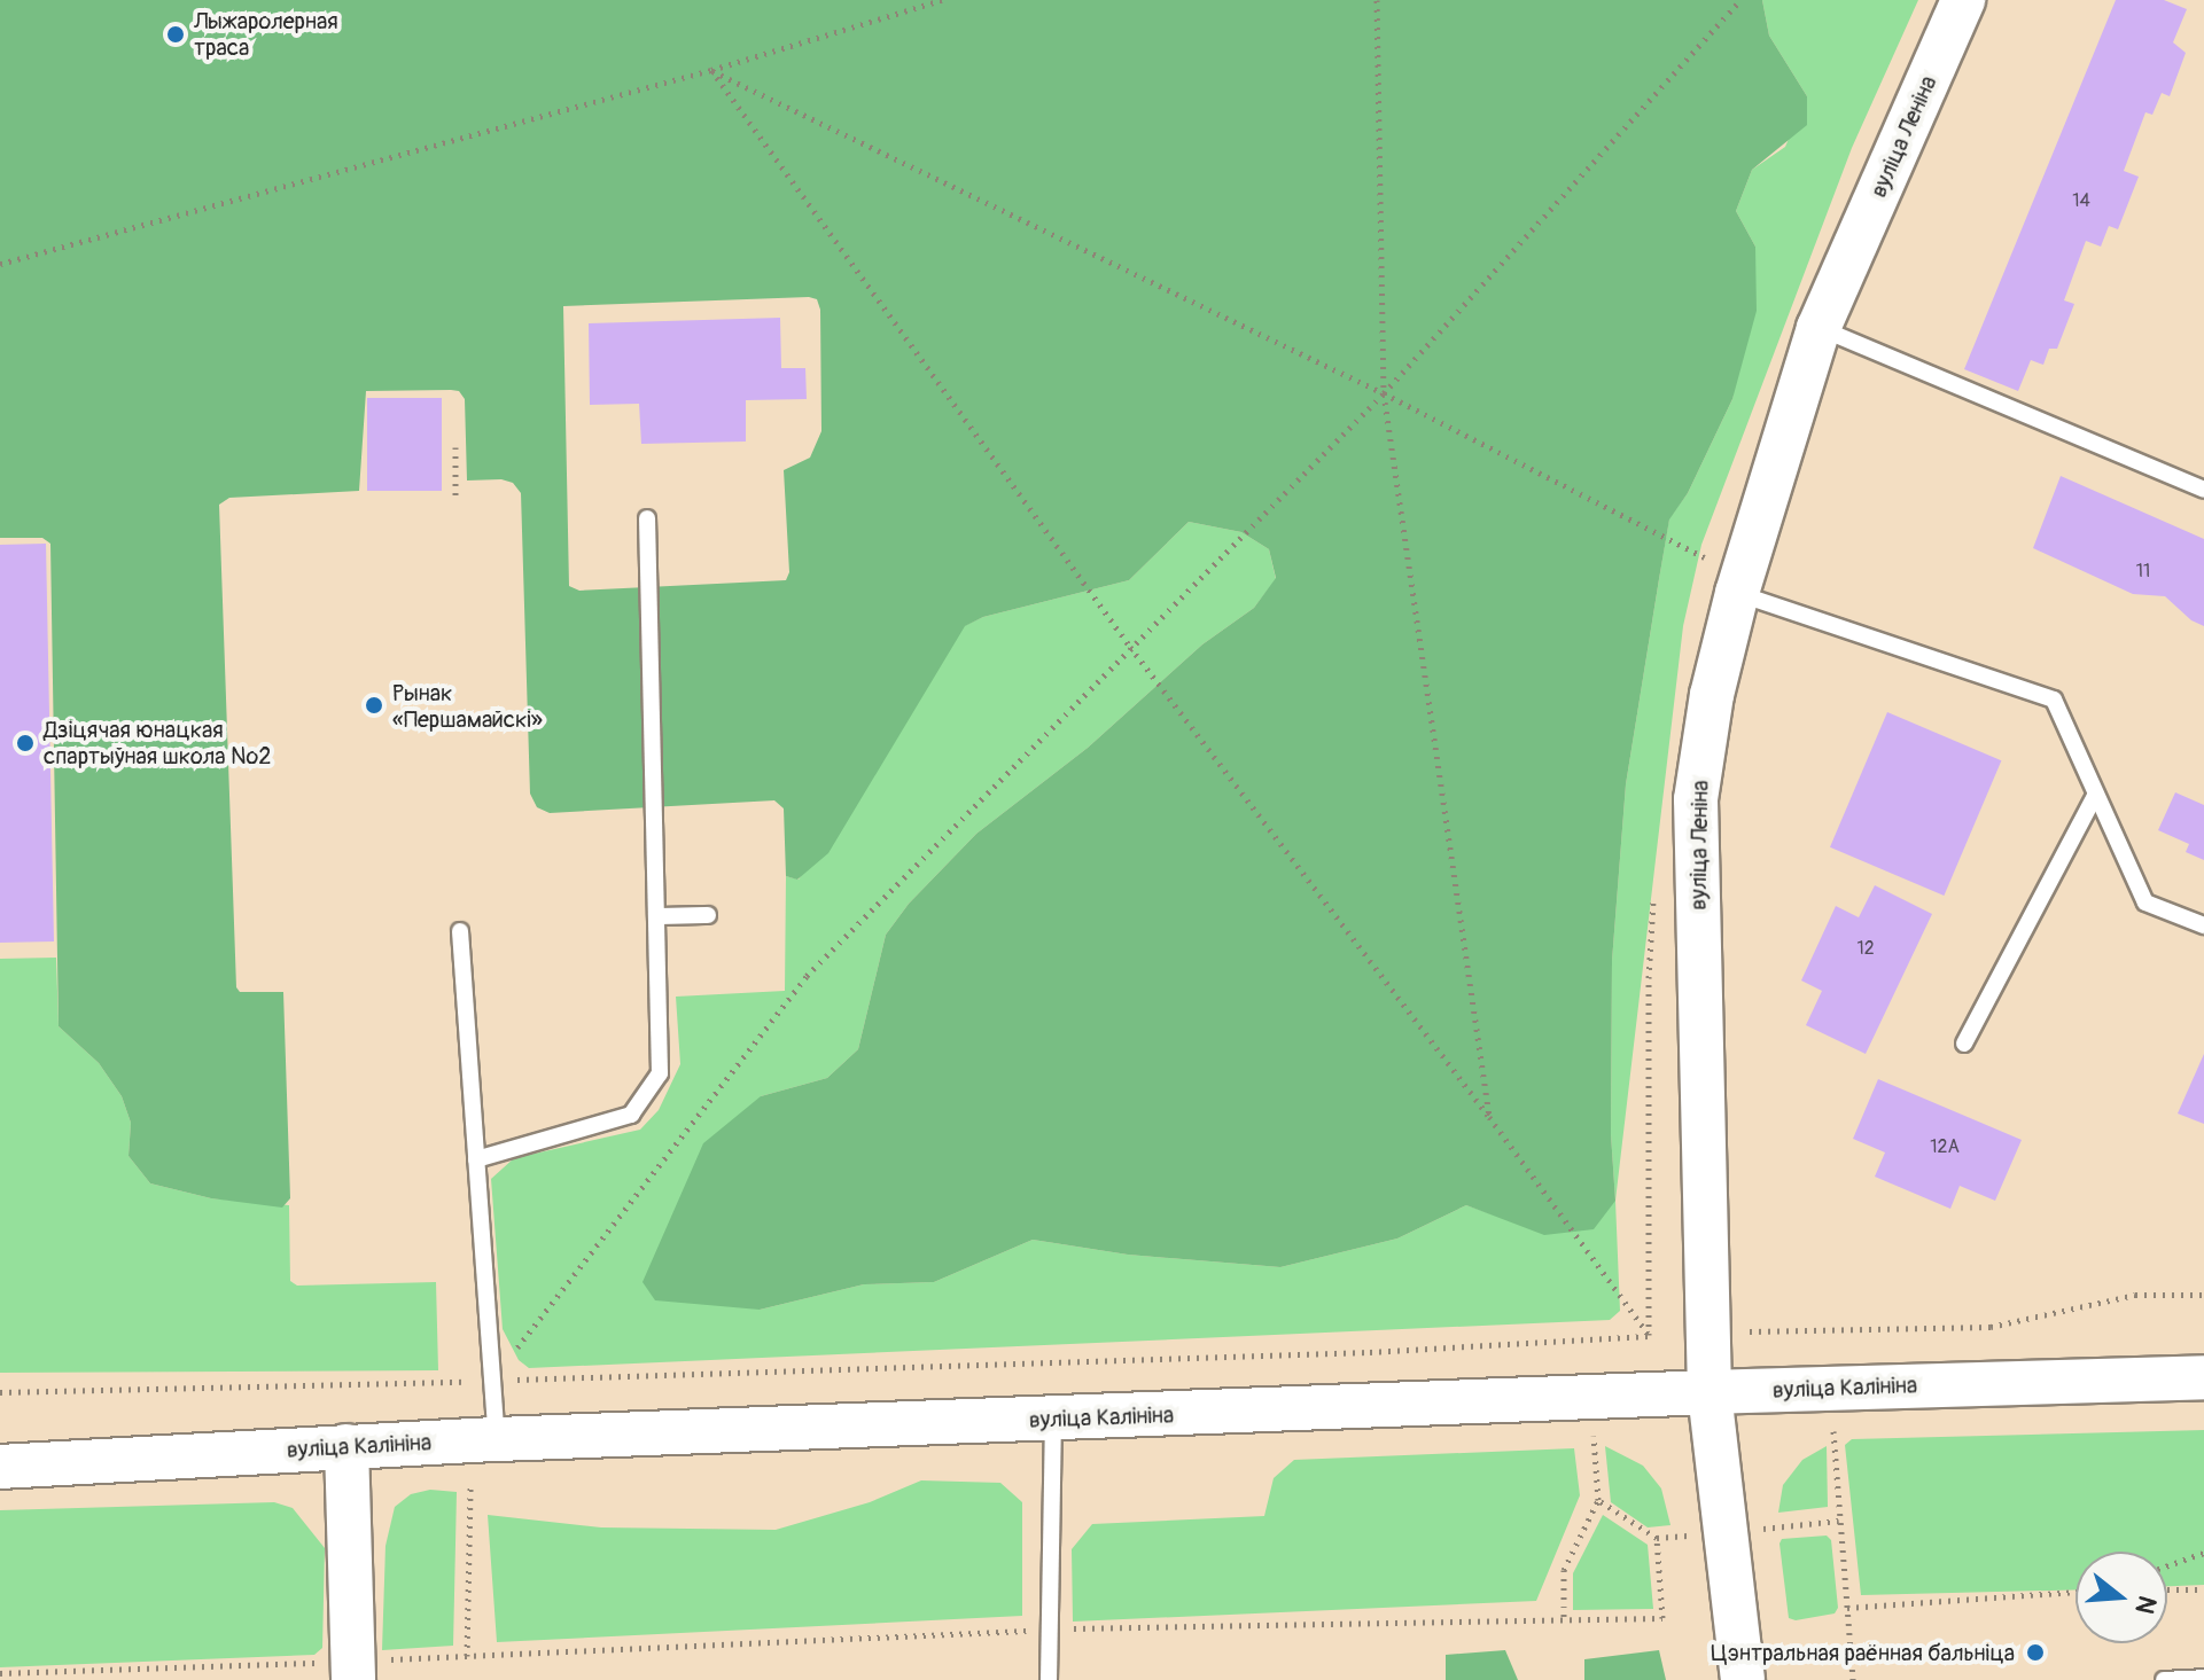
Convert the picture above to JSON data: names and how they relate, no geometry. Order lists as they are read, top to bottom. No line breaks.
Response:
{"streets":{"main road":["вуліца Леніна","вуліца Калініна"]},"crossings":[["вуліца Леніна","вуліца Калініна"]],"places":["Лыжаролерная траса","Рынак «Першамайскі»","Дзіцячая юнацкая спартыўная школа №2","Цэнтральная раённая бальніца"],"house_numbers":["14","11","12","12А"],"north":"right"}
